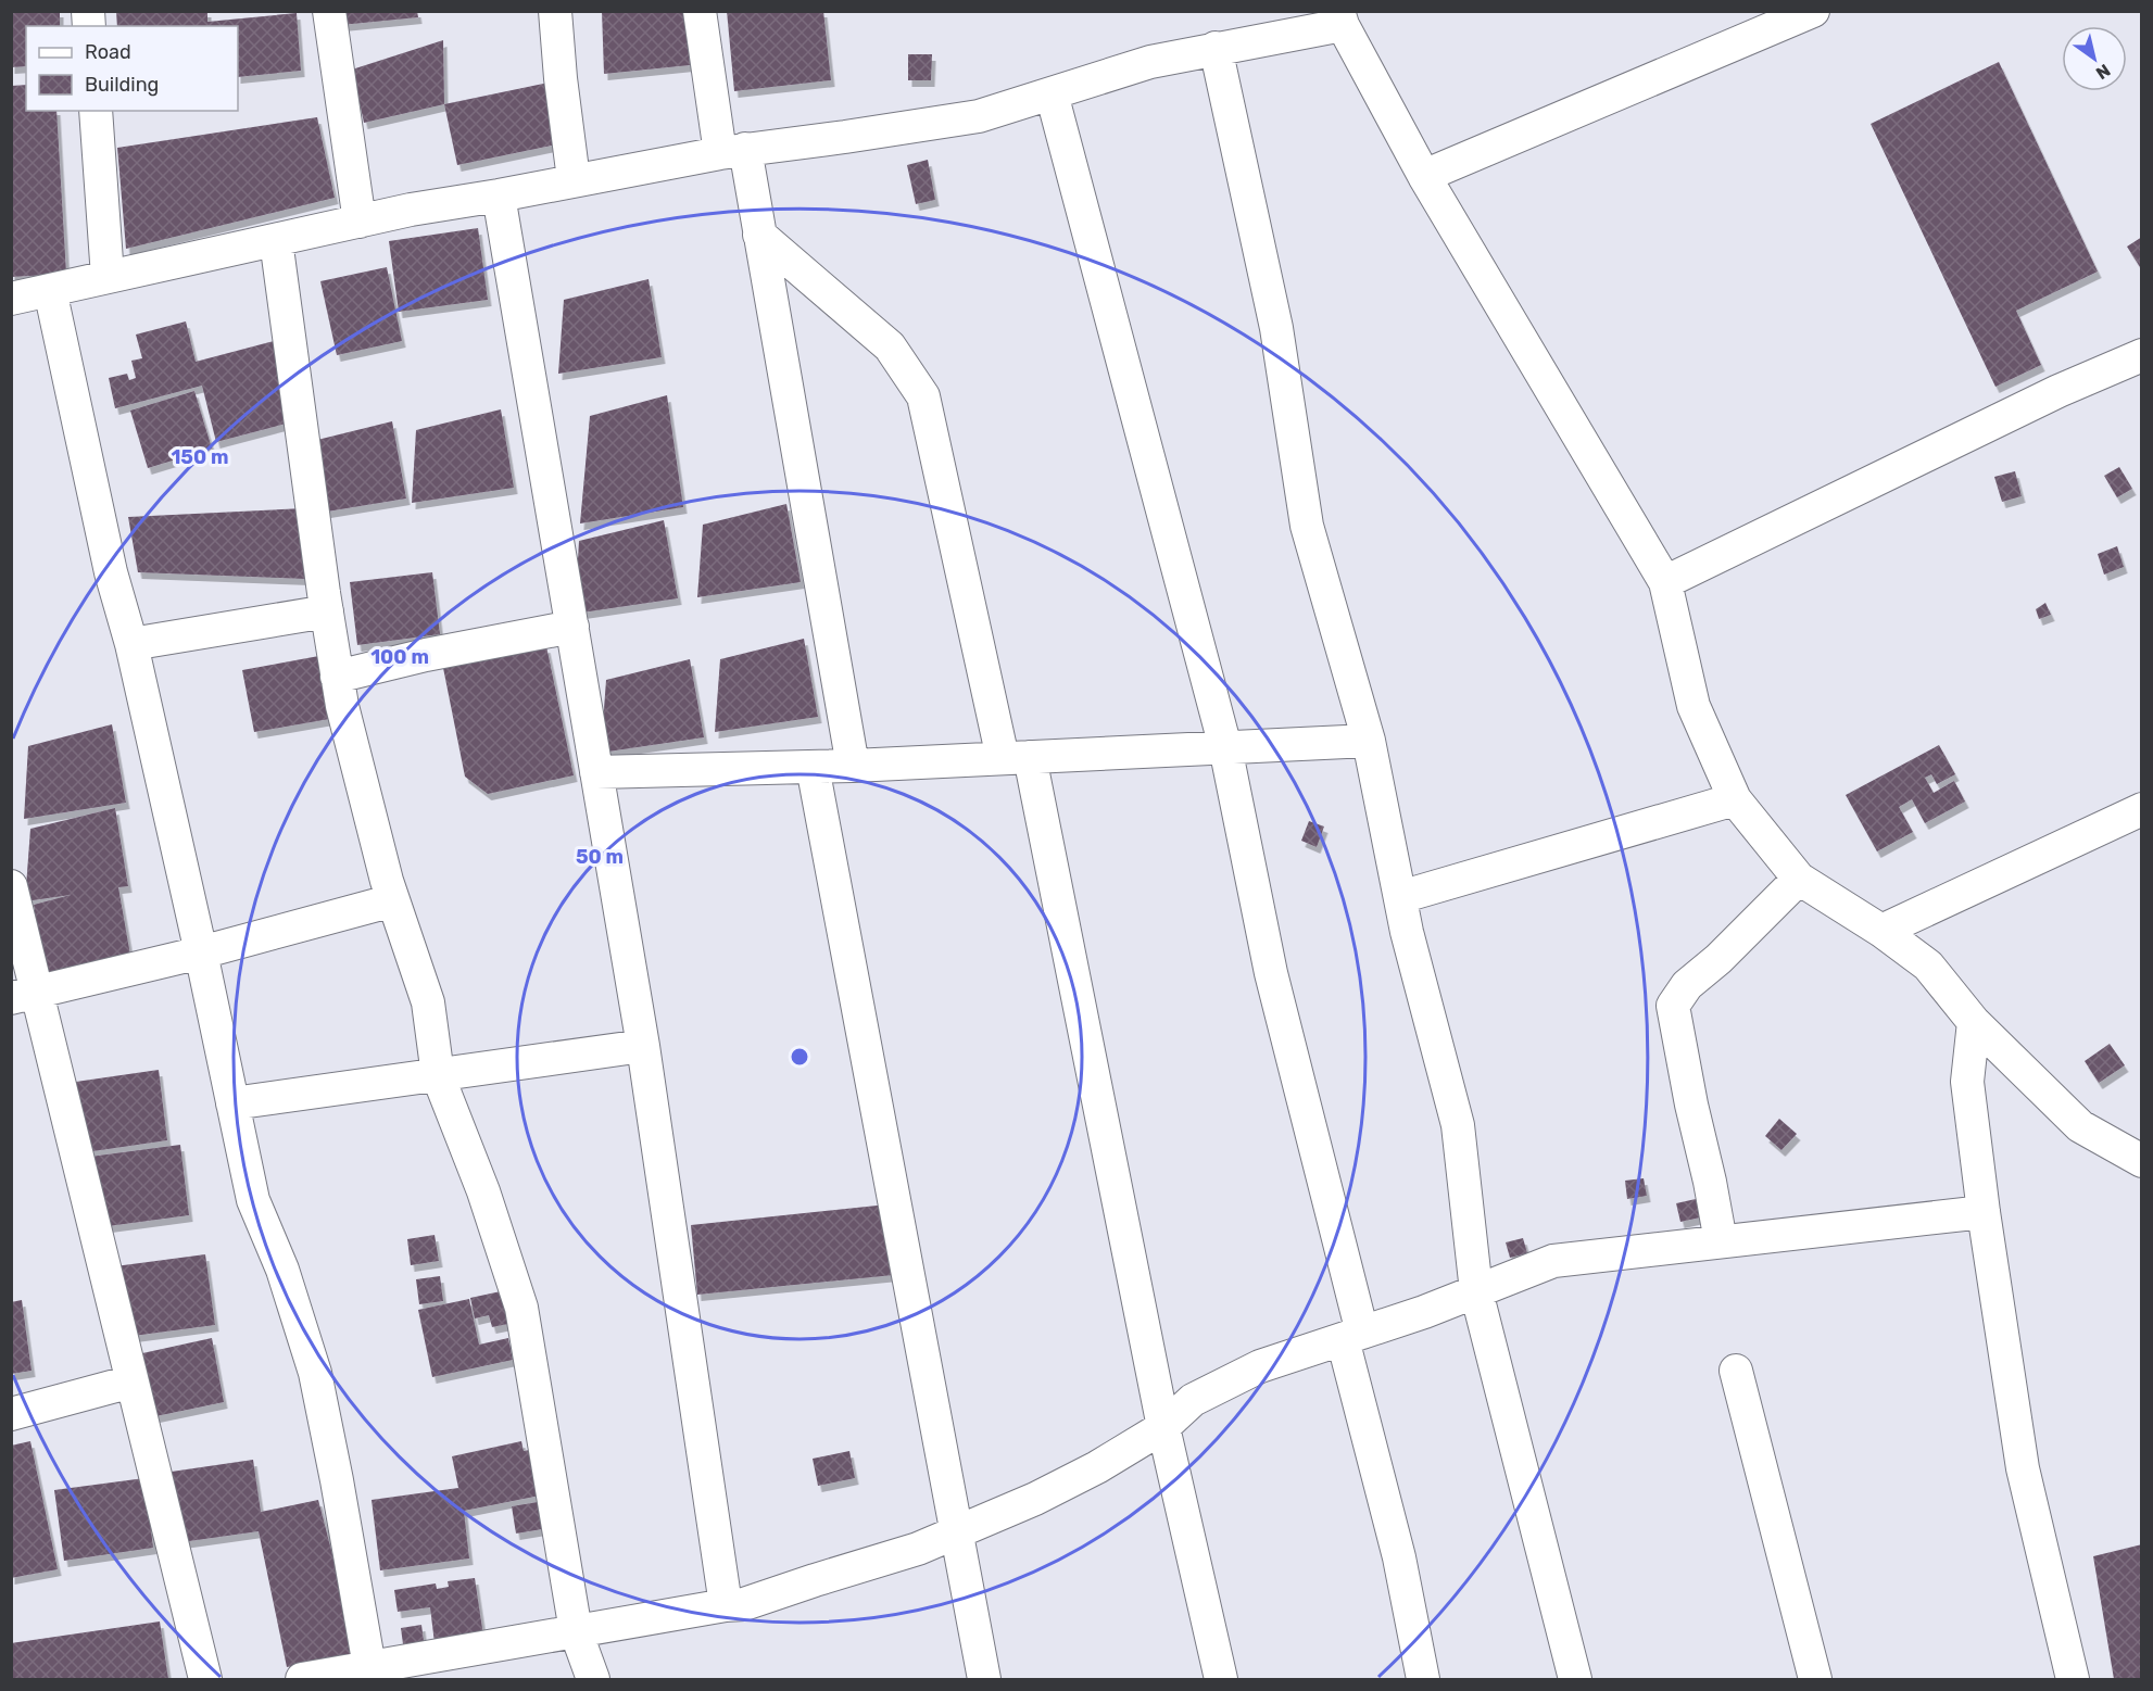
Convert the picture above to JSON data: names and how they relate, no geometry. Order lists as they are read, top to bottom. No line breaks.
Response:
{"legend":["Road","Building"],"north":"bottom right","rings":["150 m","100 m","50 m"]}
